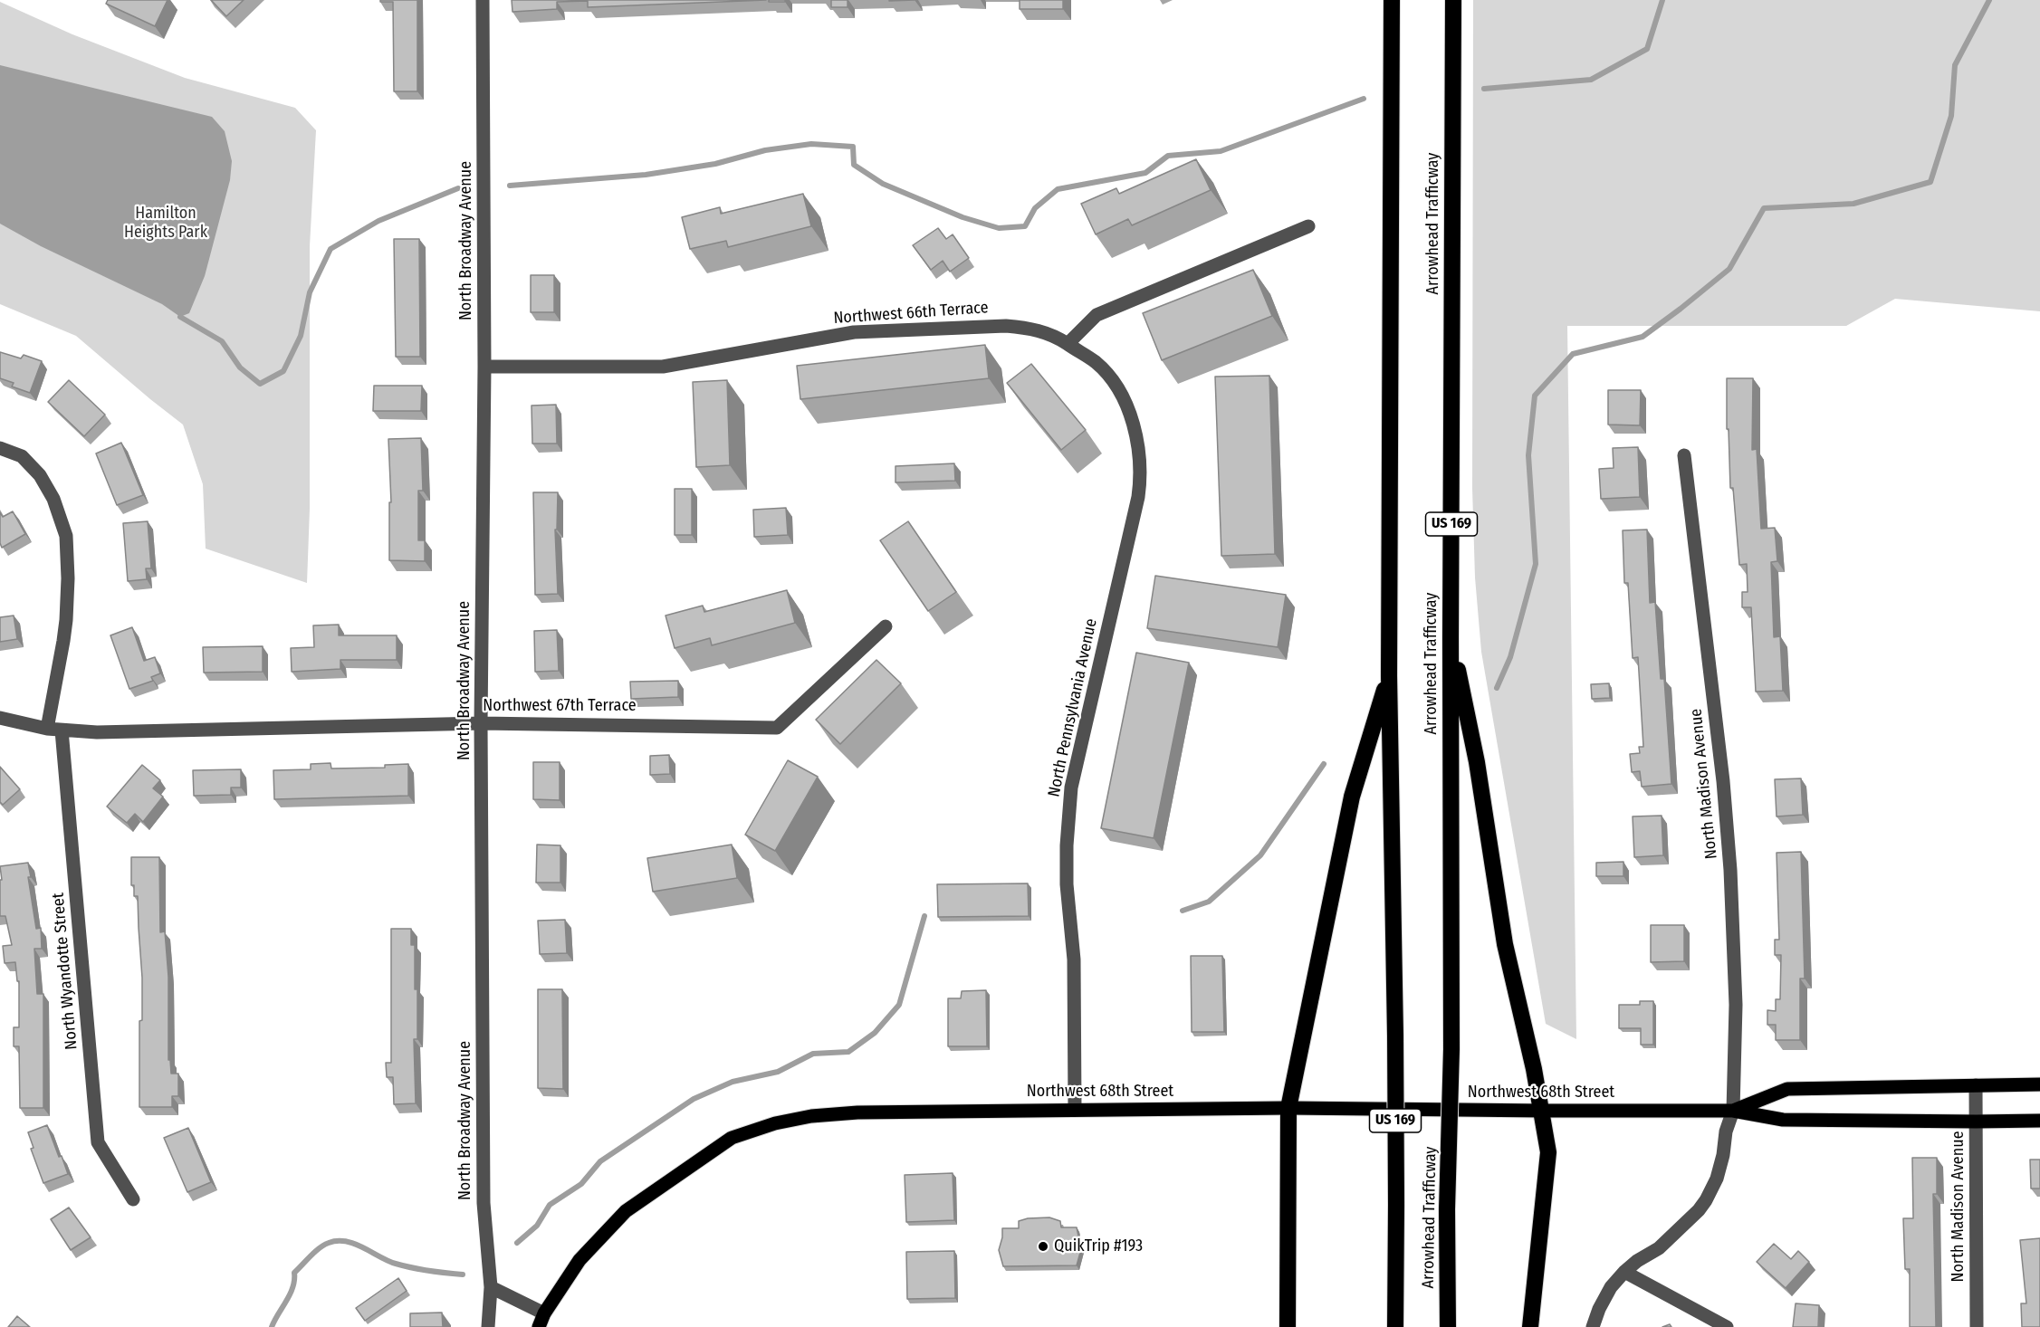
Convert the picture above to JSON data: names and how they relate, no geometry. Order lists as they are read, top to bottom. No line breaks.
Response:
{"streets":{"highway":["Arrowhead Trafficway","US 169"],"main road":["Northwest 68th Street"],"street":["North Broadway Avenue","Northwest 66th Terrace","Northwest 67th Terrace","North Pennsylvania Avenue","North Madison Avenue","North Wyandotte Street"]},"crossings":[["North Broadway Avenue","Northwest 66th Terrace"],["North Broadway Avenue","Northwest 67th Terrace"],["Northwest 66th Terrace","North Pennsylvania Avenue"],["Northwest 67th Terrace","North Wyandotte Street"],["North Pennsylvania Avenue","Northwest 68th Street"],["North Madison Avenue","Northwest 68th Street"]],"parks":["Hamilton Heights Park"],"places":["QuikTrip #193"]}
